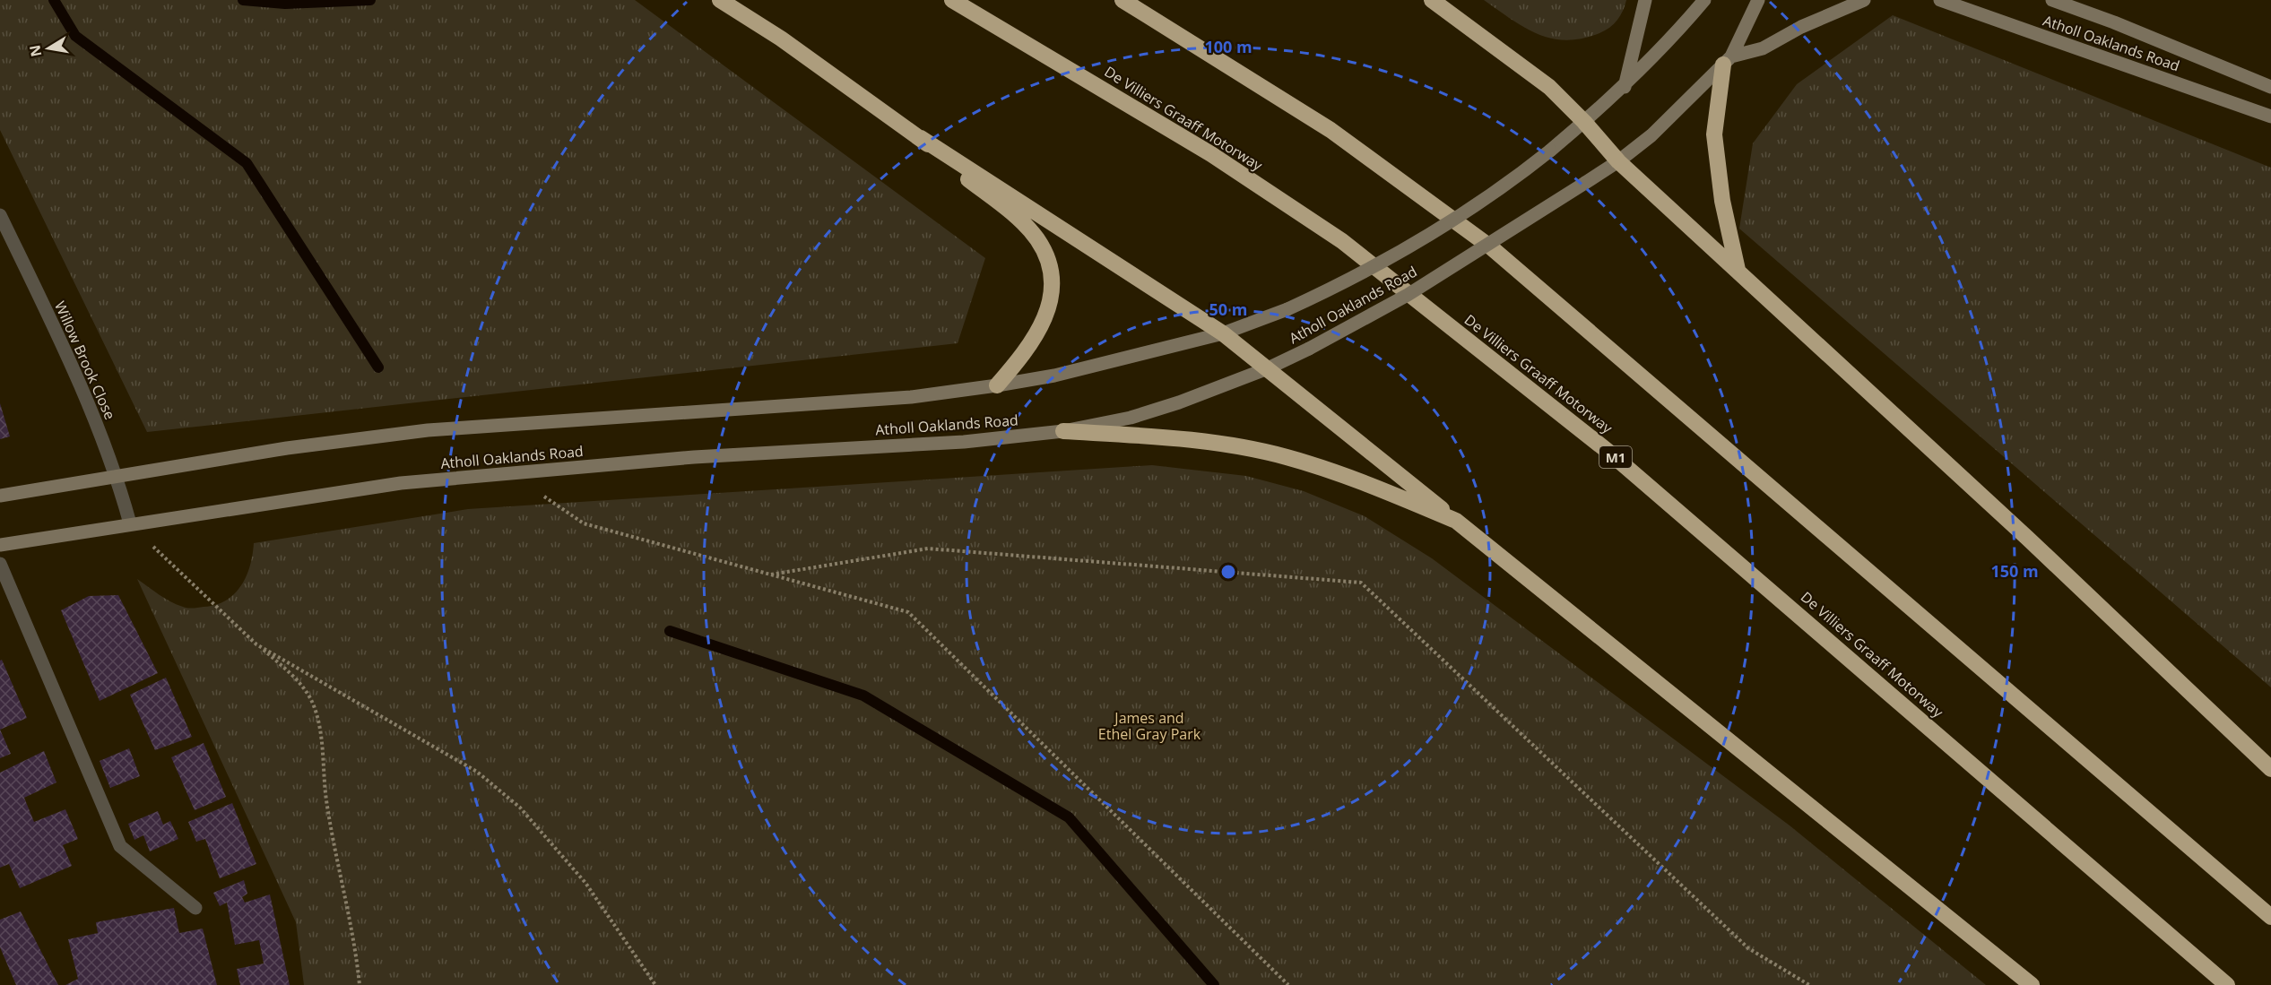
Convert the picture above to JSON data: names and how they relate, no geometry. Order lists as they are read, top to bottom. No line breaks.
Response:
{"streets":{"highway":["De Villiers Graaff Motorway","M1"],"street":["Atholl Oaklands Road"],"lane":["Willow Brook Close"]},"crossings":[["Atholl Oaklands Road","Willow Brook Close"]],"parks":["James and Ethel Gray Park"],"north":"left","rings":["100 m","50 m","150 m"]}
